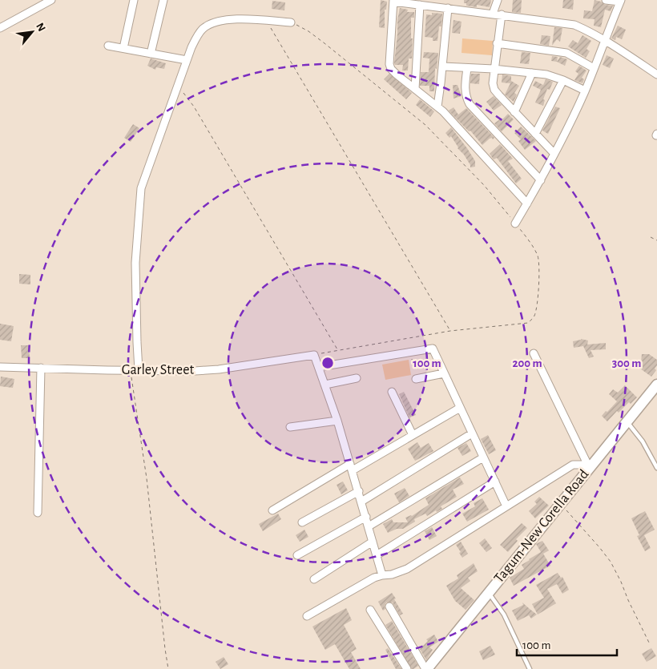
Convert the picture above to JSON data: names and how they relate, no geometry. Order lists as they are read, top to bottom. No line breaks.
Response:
{"streets":{"main road":["Tagum-New Corella Road"],"street":["Garley Street"]},"scale_bar":"100 m","north":"top right","rings":["100 m","200 m","300 m"]}
